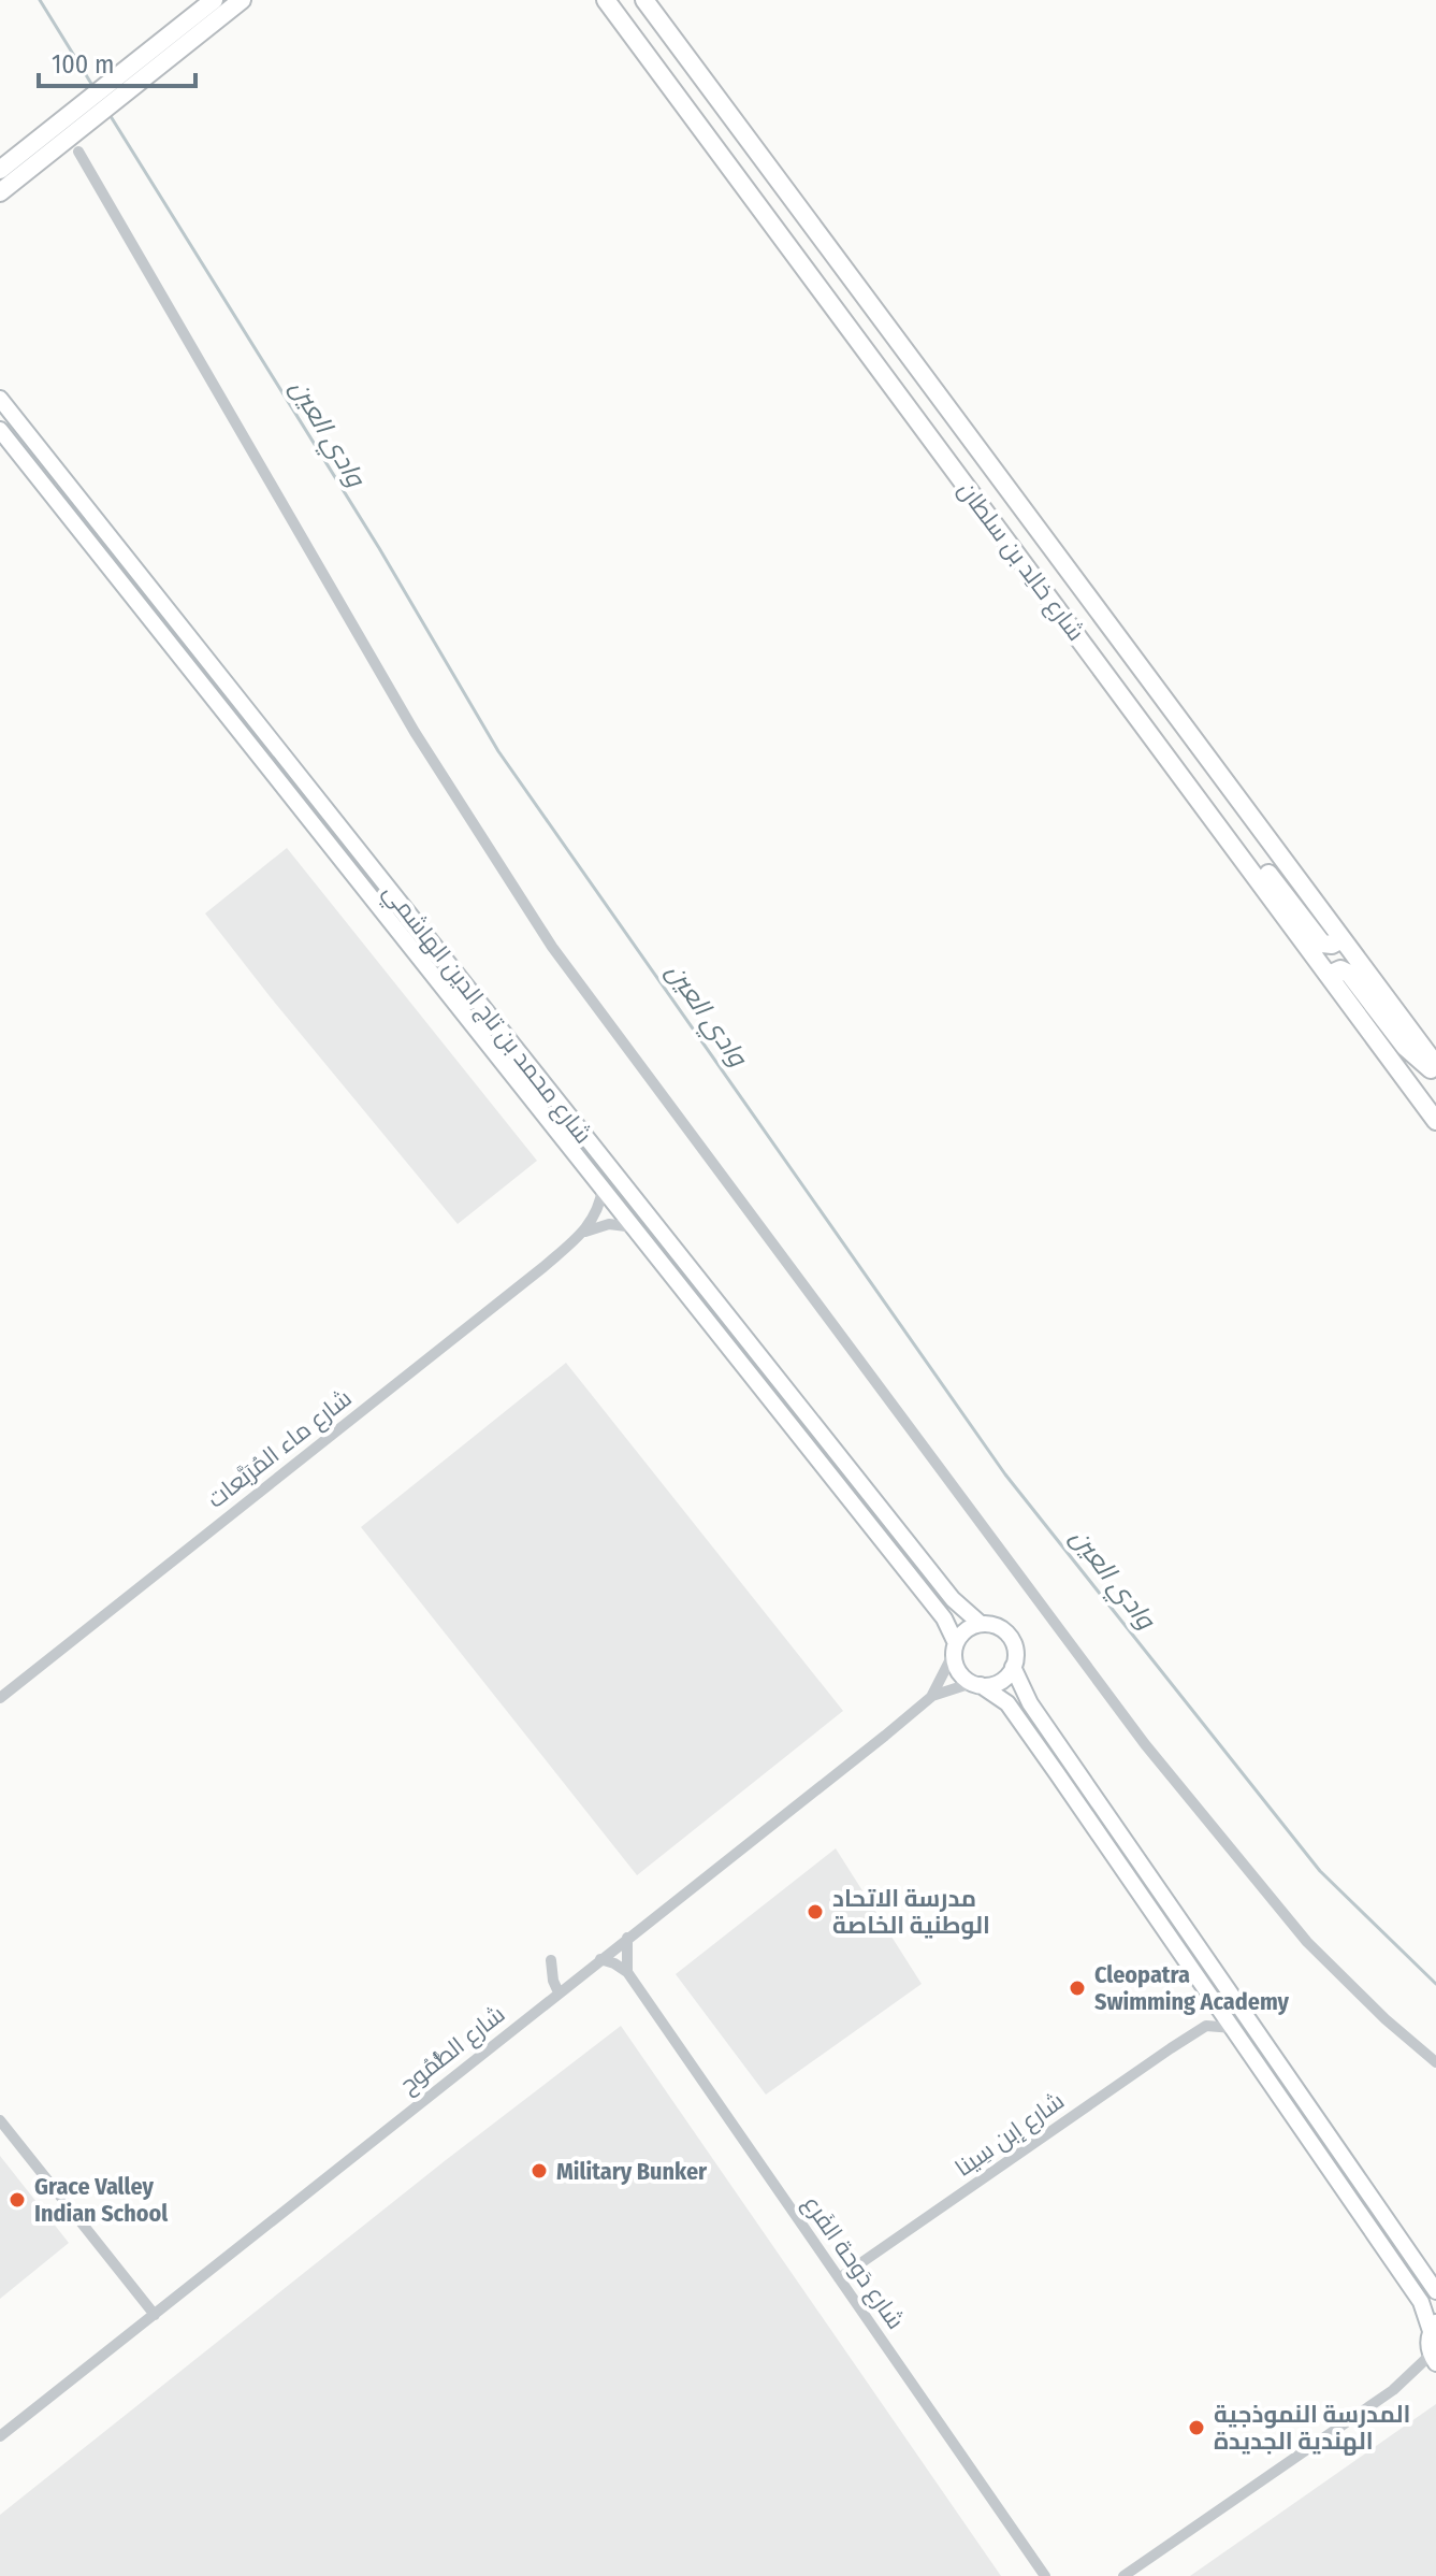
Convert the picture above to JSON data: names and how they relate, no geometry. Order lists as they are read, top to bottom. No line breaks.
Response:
{"streets":{"main road":["شارع خالِد بن سلطان"],"street":["شارع محمد بن تاج الدين الهاشمي","شارع ماء المُرَبَّعات","شارع الطُّمُوح","شارع إبن سِينا","شارع دَوحة الفَرع"]},"crossings":[["شارع محمد بن تاج الدين الهاشمي","شارع ماء المُرَبَّعات"],["شارع محمد بن تاج الدين الهاشمي","شارع الطُّمُوح"],["شارع الطُّمُوح","شارع دَوحة الفَرع"],["شارع إبن سِينا","شارع دَوحة الفَرع"]],"water":["وادي العين"],"places":["مدرسة الاتحاد الوطنية الخاصة","Cleopatra Swimming Academy","Military Bunker","Grace Valley Indian School","المدرسة النموذجية الهندية الجديدة"],"scale_bar":"100 m"}
